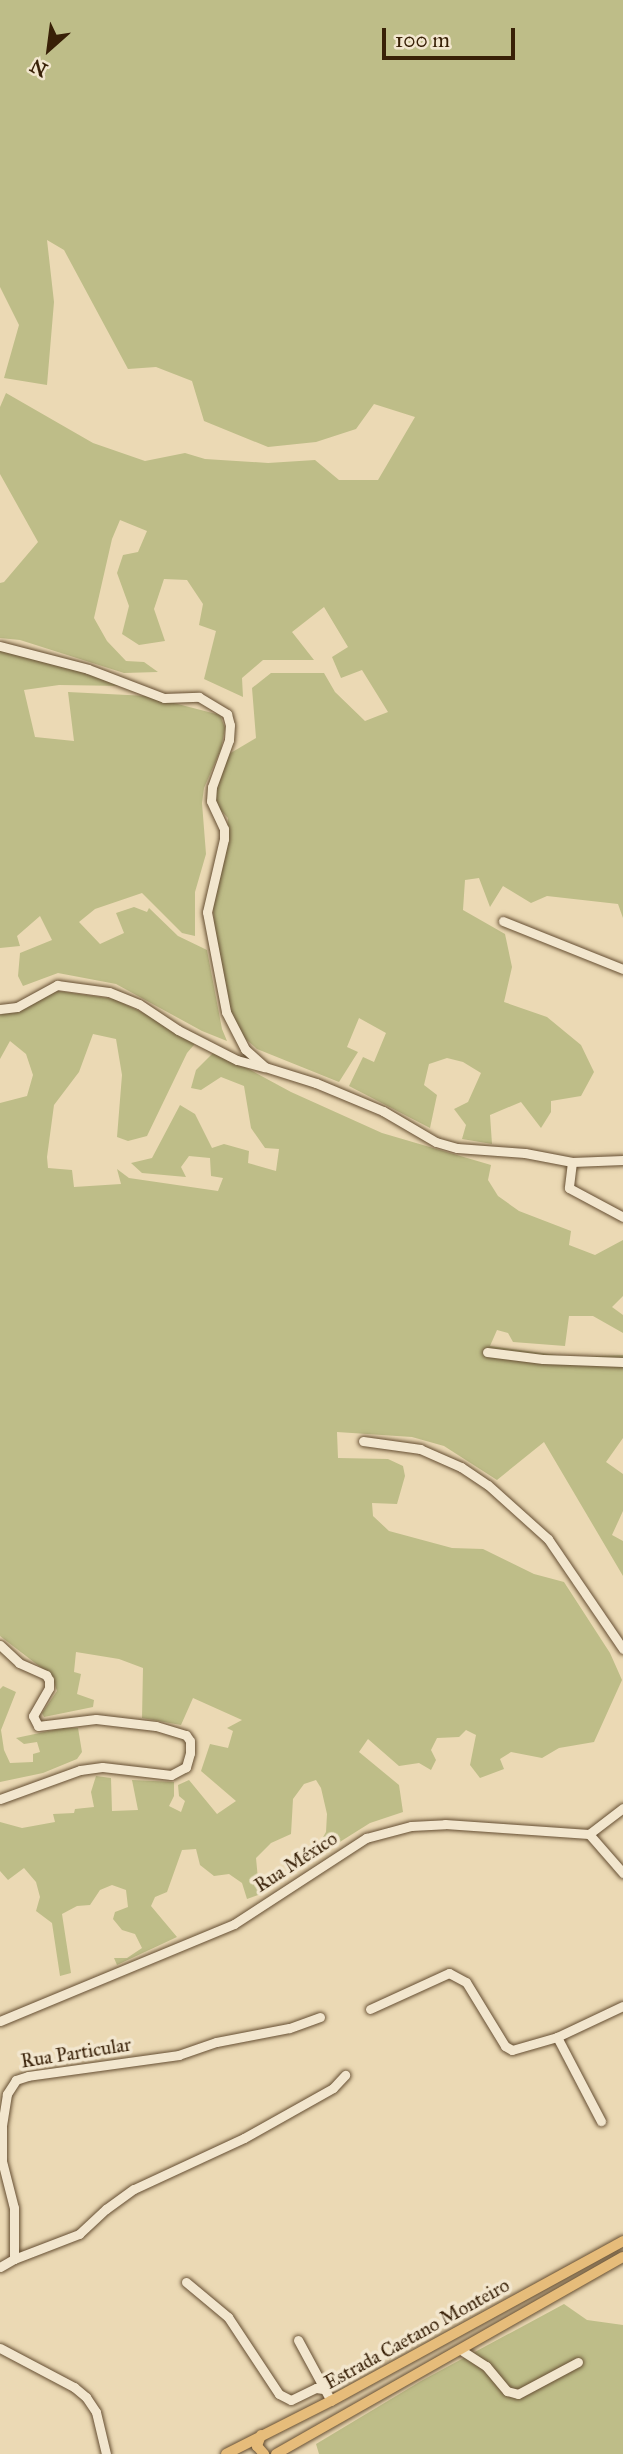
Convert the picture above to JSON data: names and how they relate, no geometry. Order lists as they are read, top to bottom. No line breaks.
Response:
{"streets":{"main road":["Estrada Caetano Monteiro"],"street":["Rua México","Rua Particular"]},"scale_bar":"100 m","north":"bottom left"}
